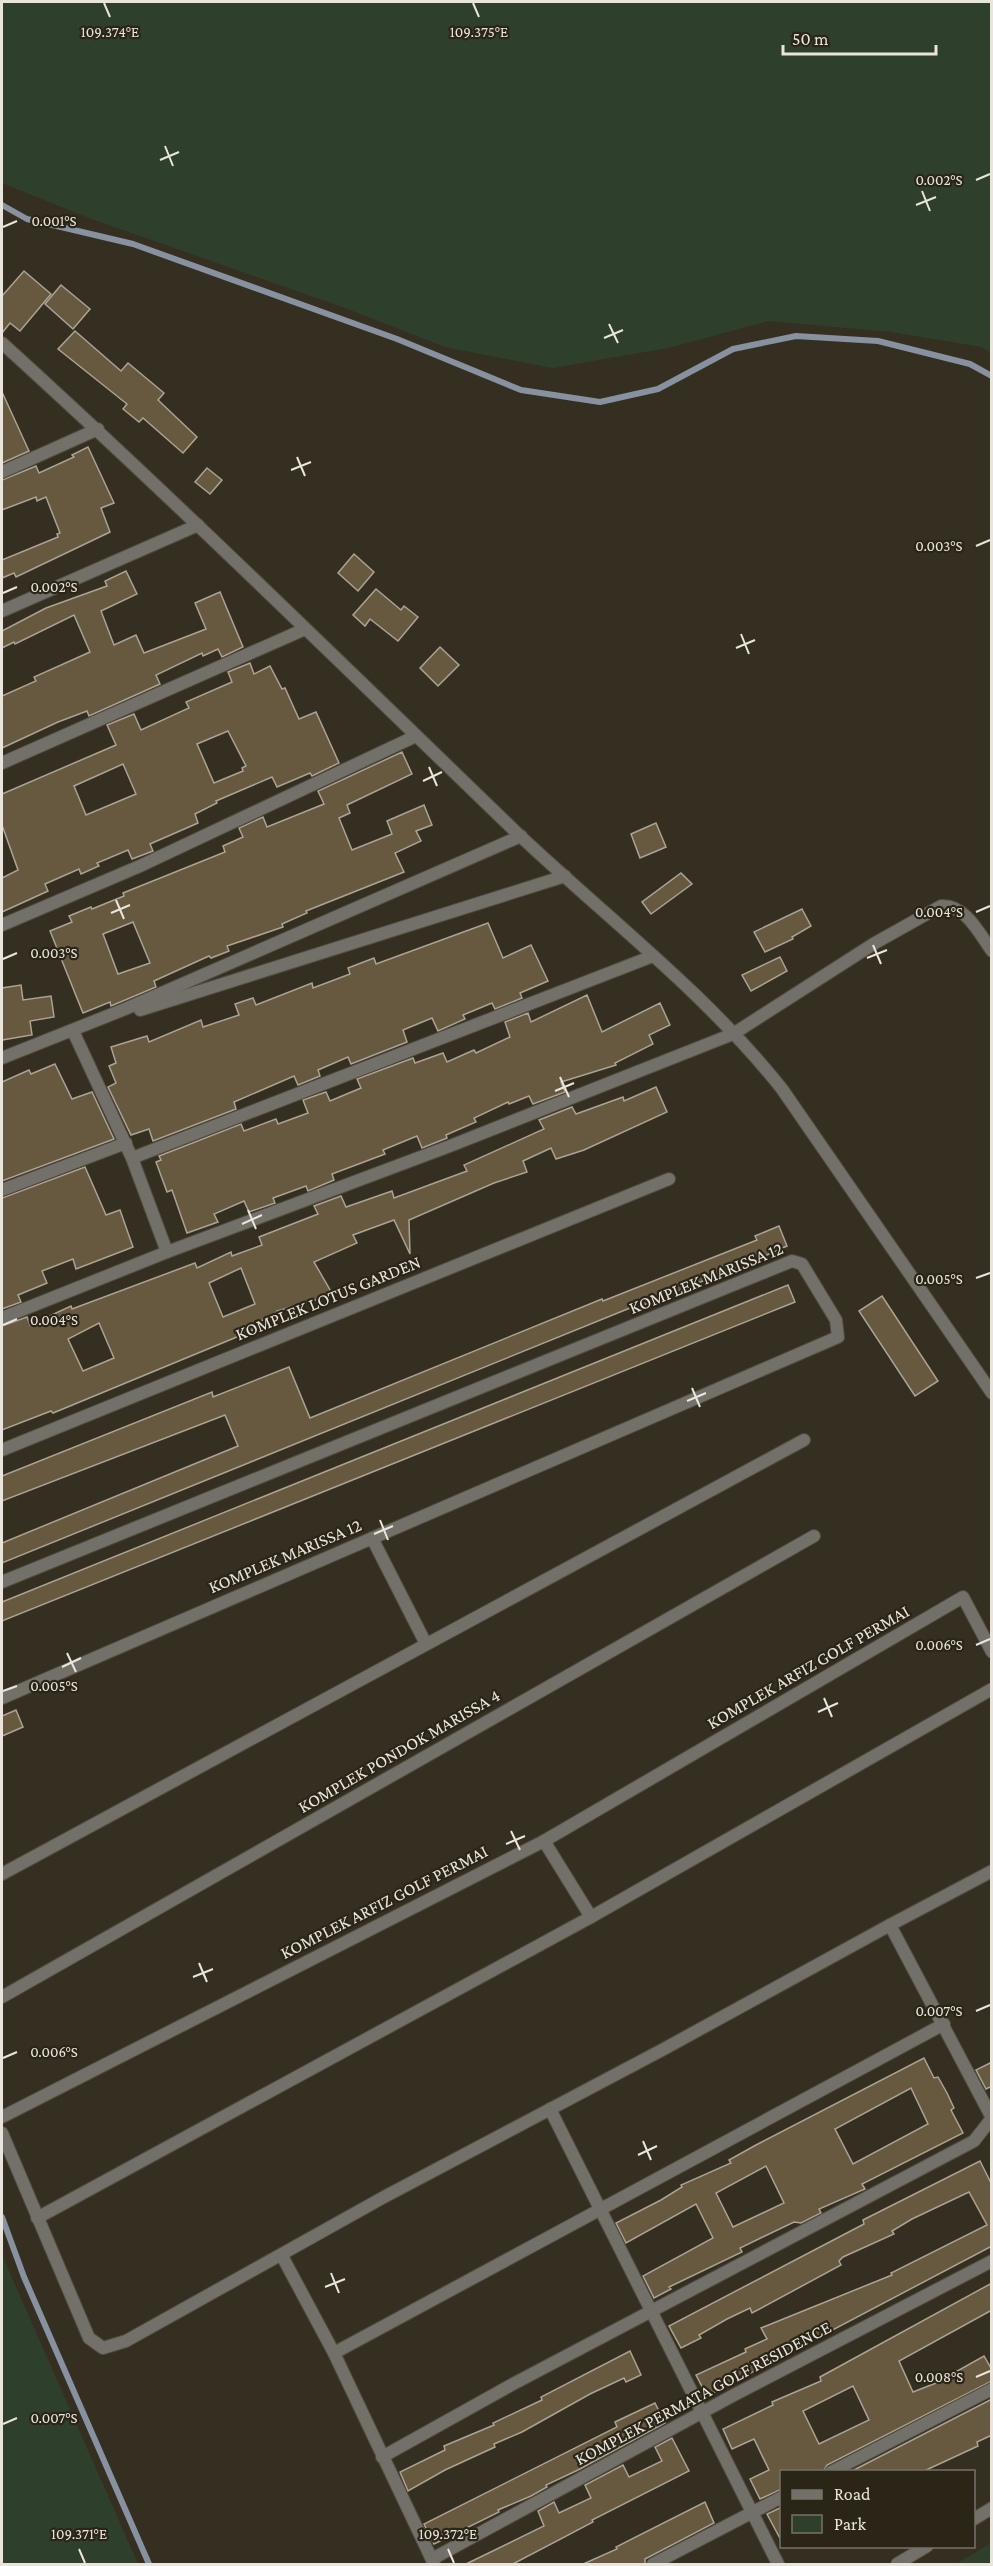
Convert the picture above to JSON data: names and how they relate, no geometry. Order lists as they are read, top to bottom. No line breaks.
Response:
{"streets":{"street":["KOMPLEK MARISSA 12","KOMPLEK LOTUS GARDEN","KOMPLEK ARFIZ GOLF PERMAI","KOMPLEK PONDOK MARISSA 4","KOMPLEK PERMATA GOLF RESIDENCE"]},"legend":["Road","Park"],"scale_bar":"50 m","coordinates":["109.374°E","109.375°E","0.002°S","0.001°S","0.003°S","0.004°S","0.005°S","0.006°S","0.007°S","0.008°S","109.371°E","109.372°E"]}
